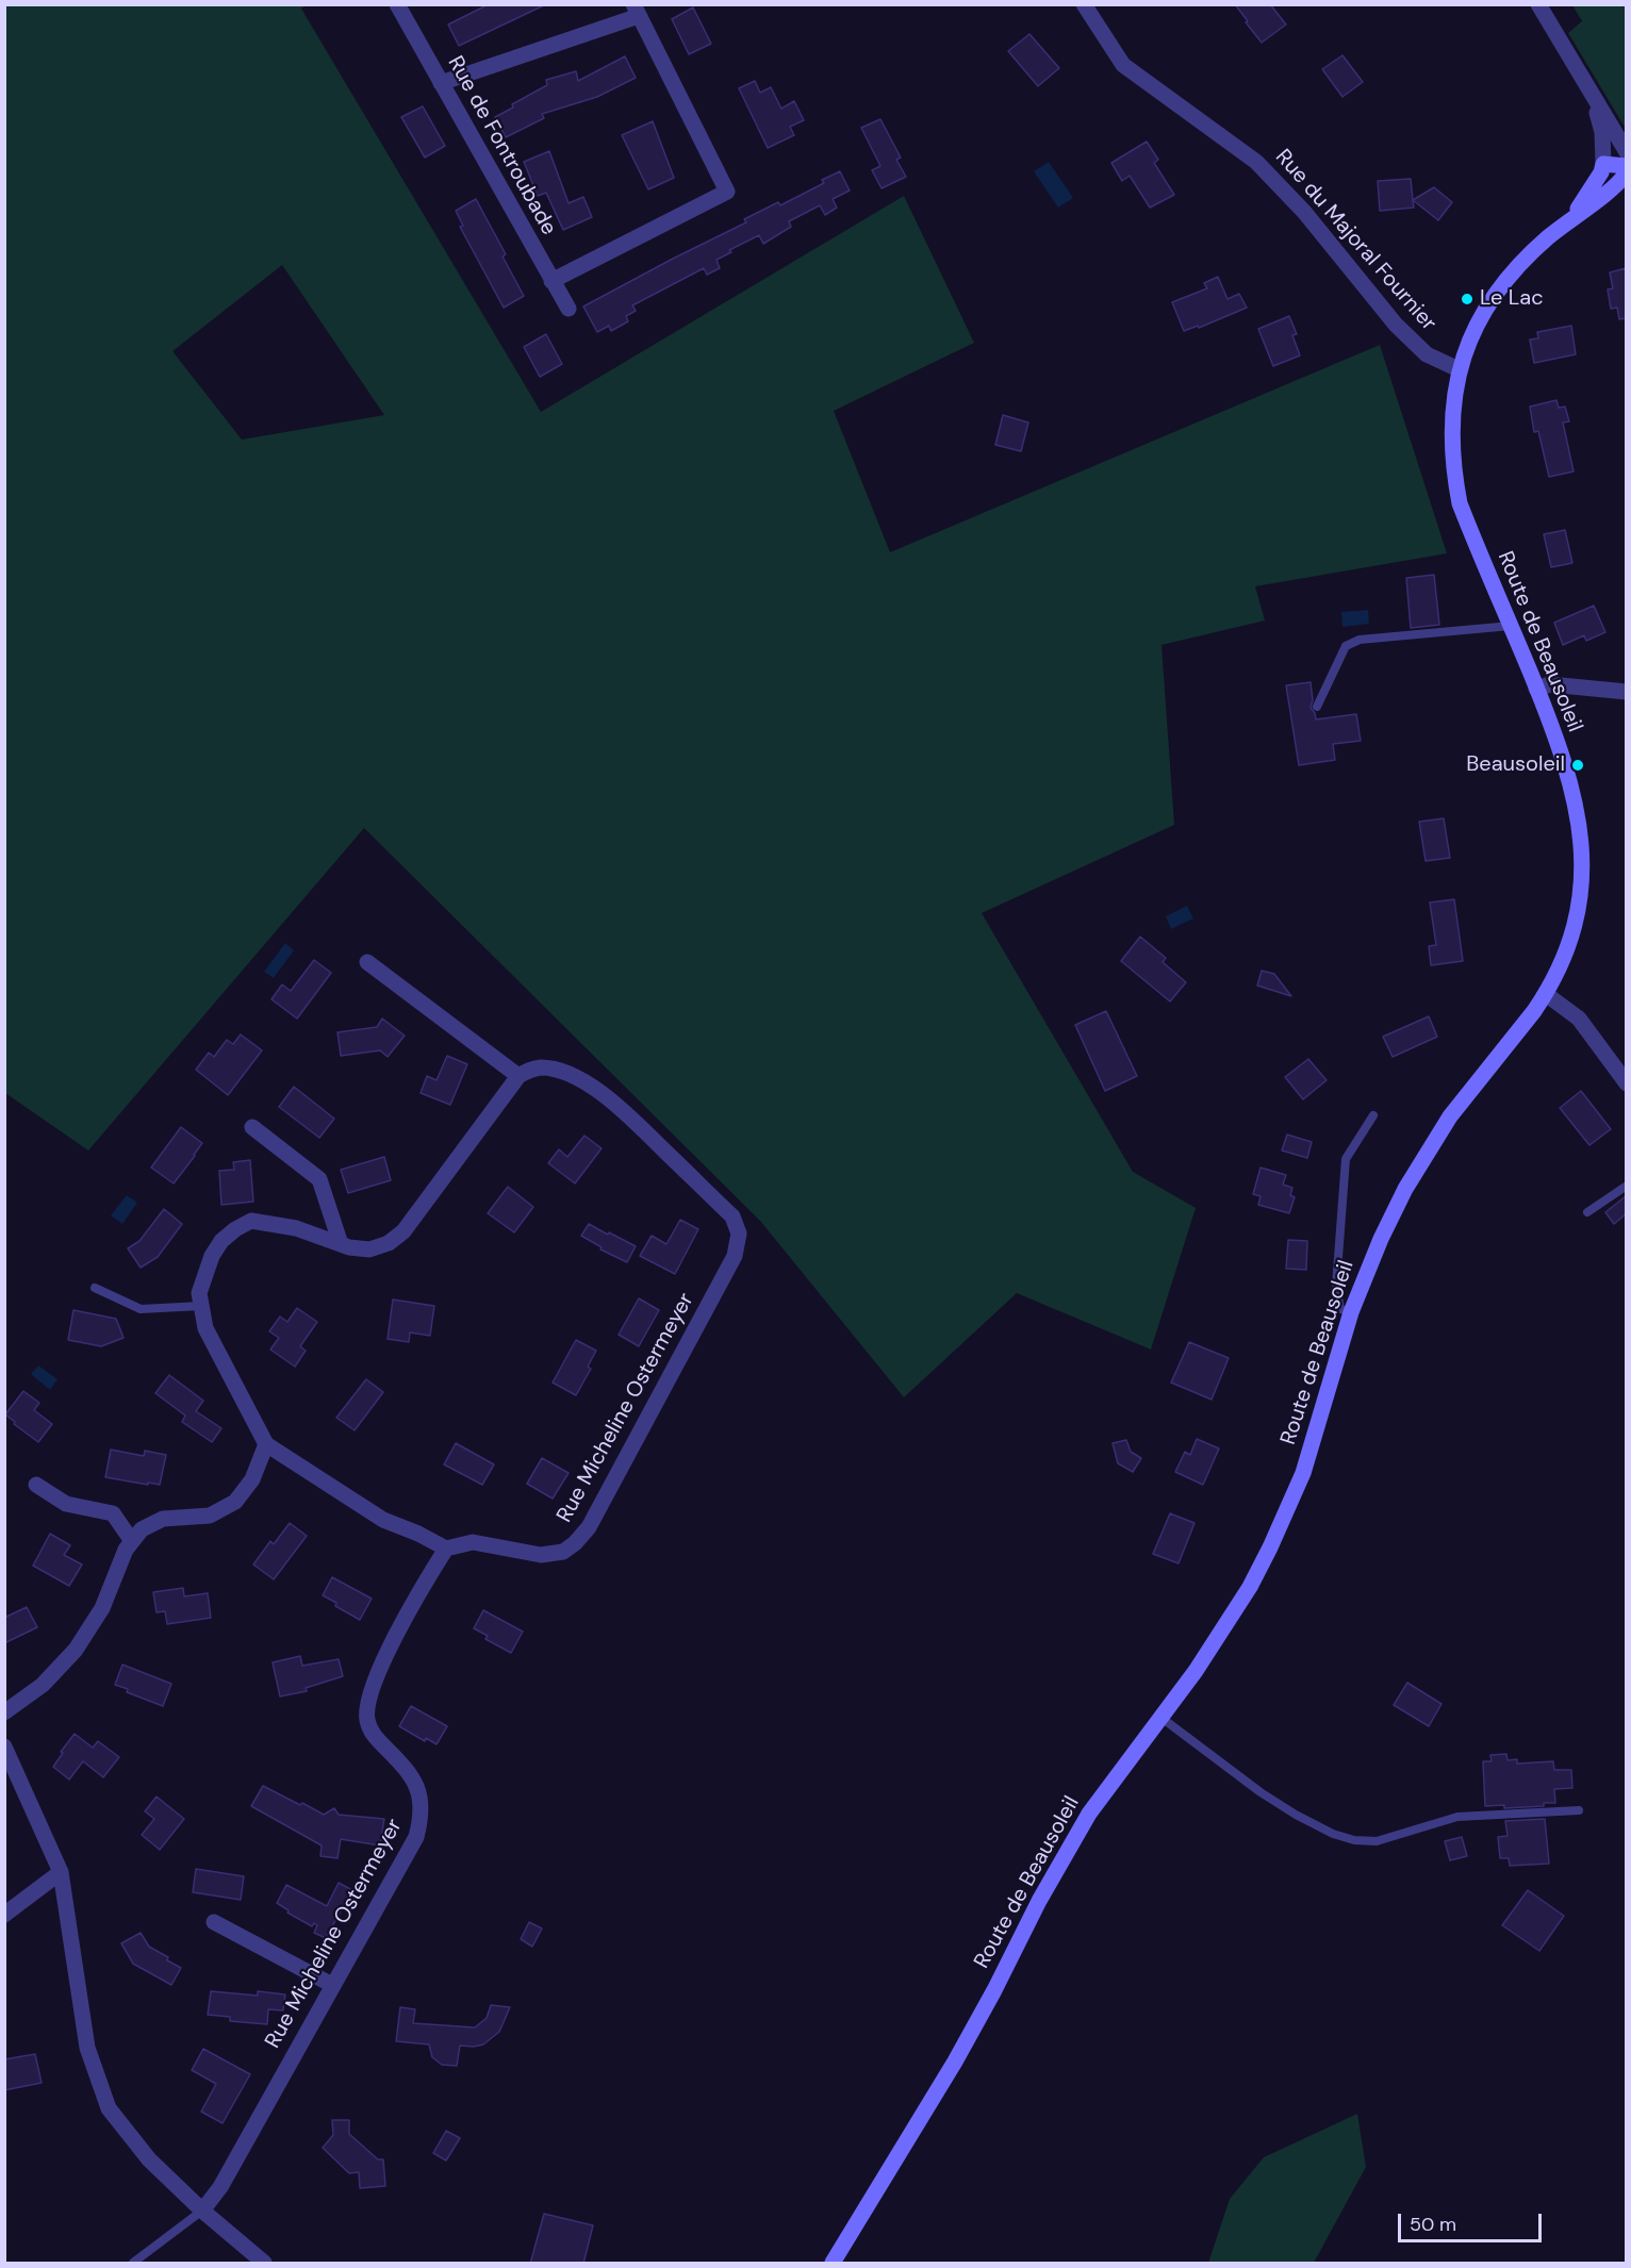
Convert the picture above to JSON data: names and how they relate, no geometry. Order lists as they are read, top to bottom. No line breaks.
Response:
{"streets":{"main road":["Route de Beausoleil"],"street":["Rue de Fontroubade","Rue du Majoral Fournier","Rue Micheline Ostermeyer"]},"crossings":[["Rue du Majoral Fournier","Route de Beausoleil"]],"places":["Le Lac","Beausoleil"],"scale_bar":"50 m"}
